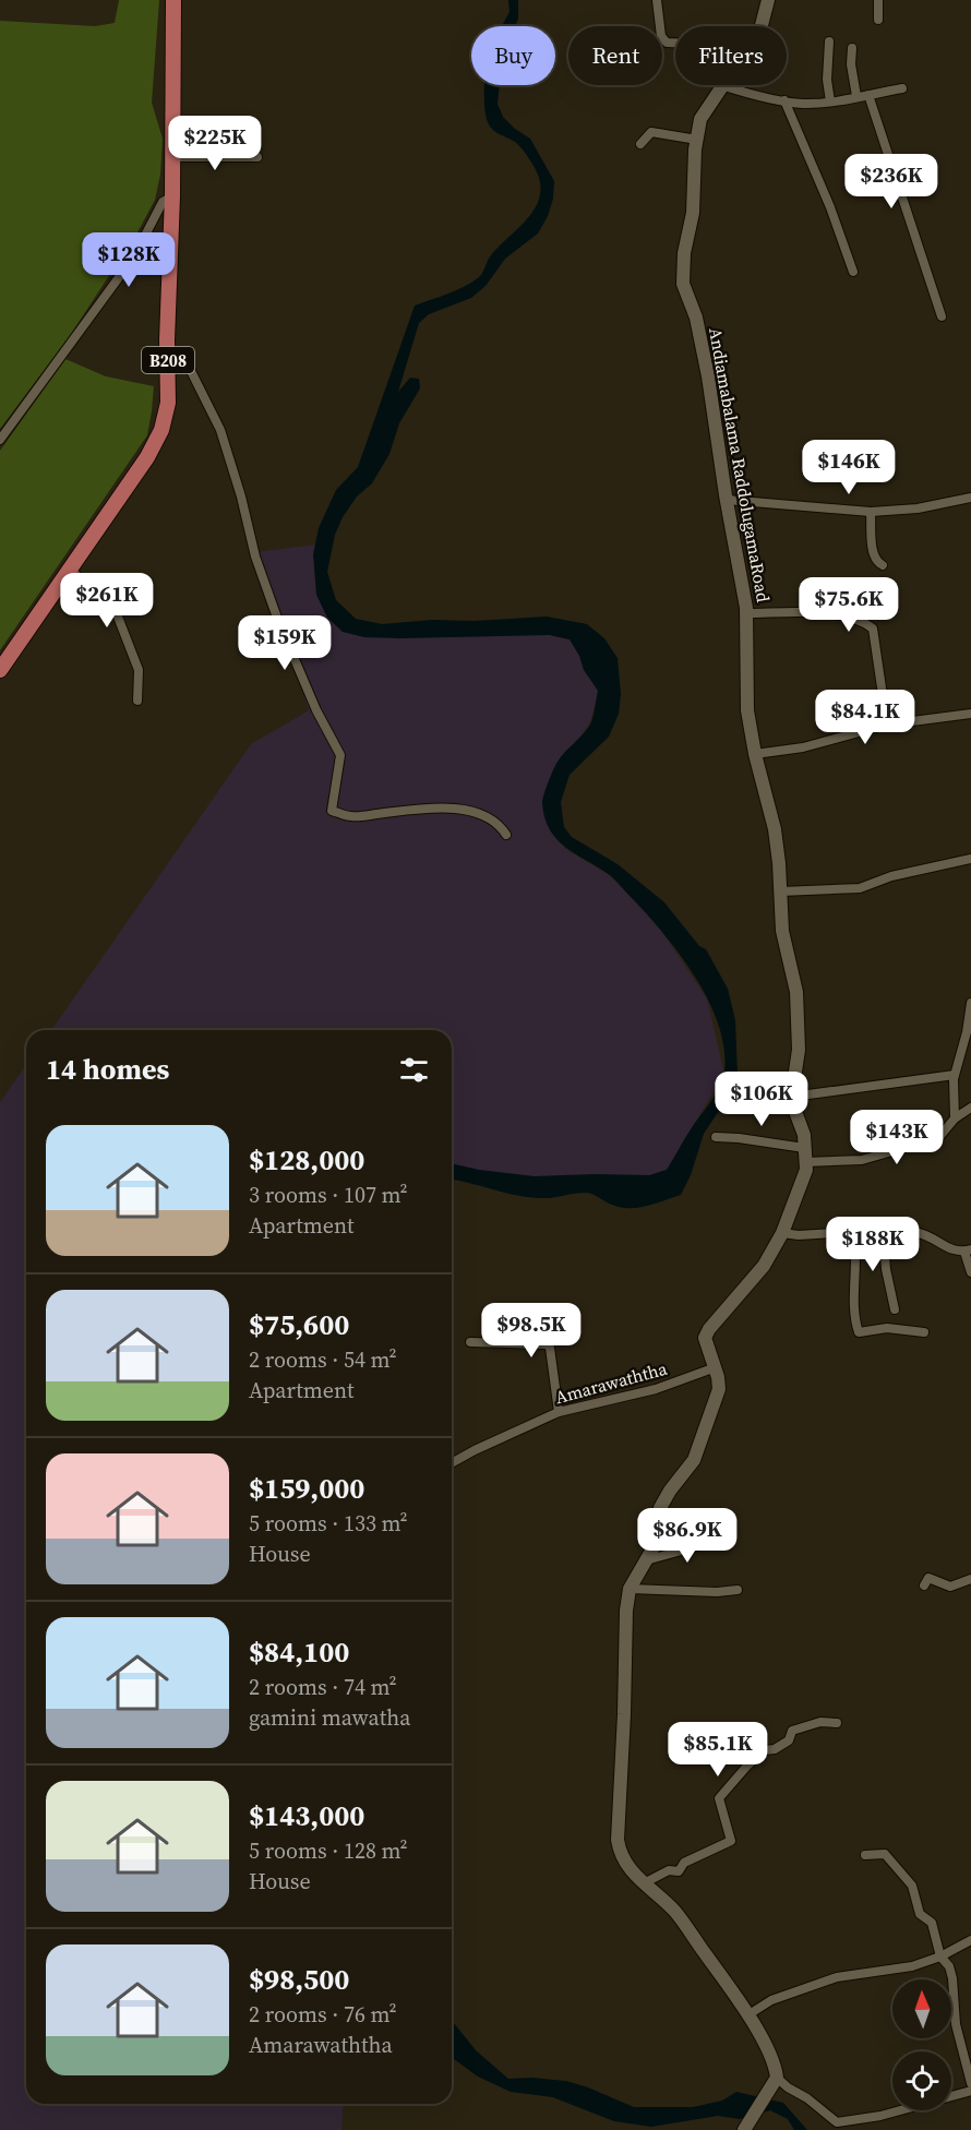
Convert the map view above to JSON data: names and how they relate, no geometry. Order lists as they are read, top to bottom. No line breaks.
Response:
{"streets":{"main road":["B208"],"street":["Andiamabalama RaddolugamaRoad","Amarawaththa"]},"crossings":[["Andiamabalama RaddolugamaRoad","Amarawaththa"]],"north":"top","page":{"chip":["Buy","Rent","Filters"],"price":["$225K","$236K","$128K","$146K","$261K","$75.6K","$159K","$84.1K","$106K","$143K","$188K","$98.5K","$86.9K","$85.1K"],"heading":"14 homes","list":[{"name":"$128,000","note":"3 rooms · 107 m² · Apartment"},{"name":"$75,600","note":"2 rooms · 54 m² · Apartment"},{"name":"$159,000","note":"5 rooms · 133 m² · House"},{"name":"$84,100","note":"2 rooms · 74 m² · gamini mawatha"},{"name":"$143,000","note":"5 rooms · 128 m² · House"},{"name":"$98,500","note":"2 rooms · 76 m² · Amarawaththa"}]}}
